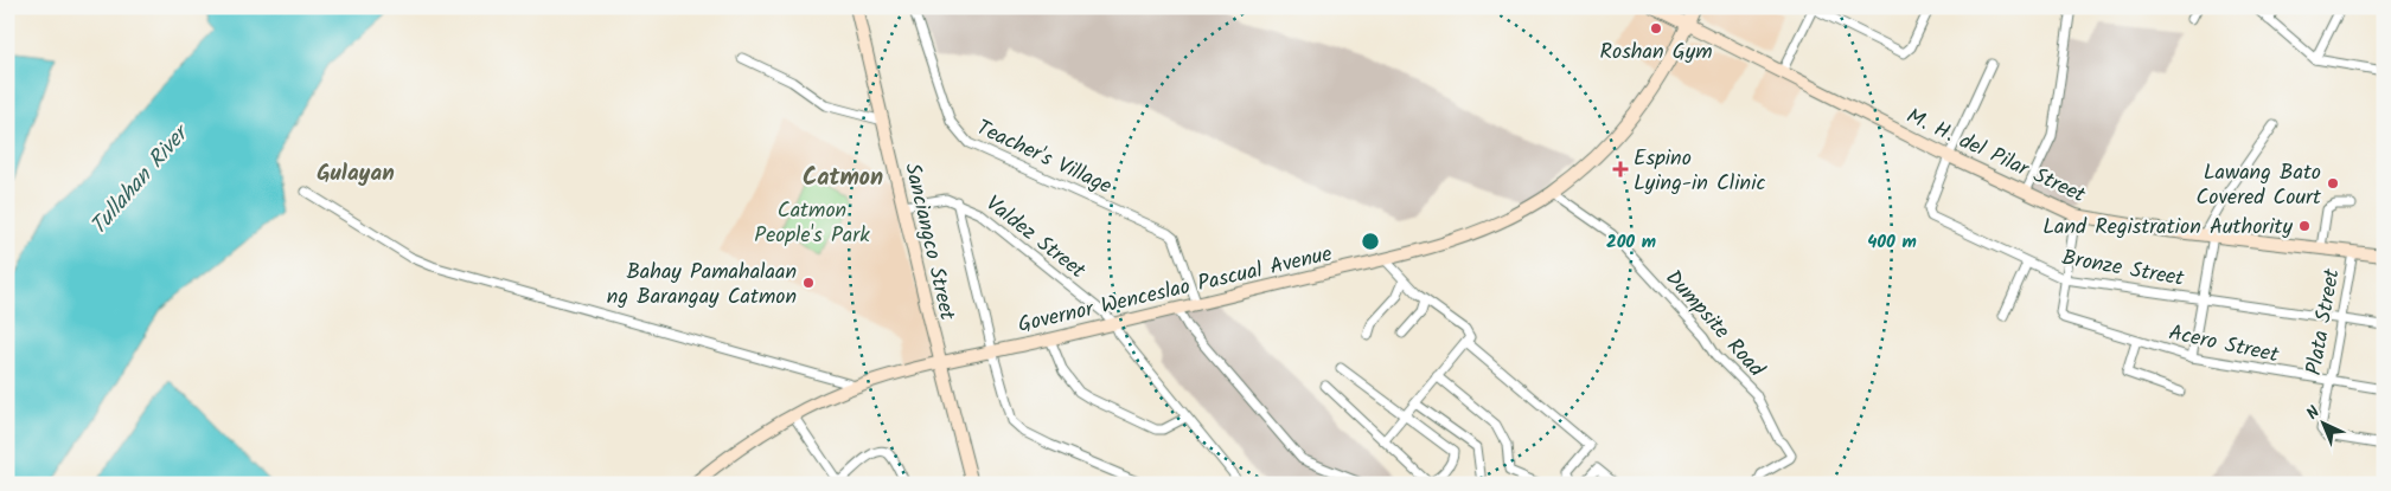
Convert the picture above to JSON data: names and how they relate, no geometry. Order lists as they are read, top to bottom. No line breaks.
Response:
{"streets":{"main road":["M. H. del Pilar Street","Sanciangco Street","Governor Wenceslao Pascual Avenue"],"street":["Teacher's Village","Valdez Street","Bronze Street","Plata Street","Dumpsite Road","Acero Street"]},"crossings":[["M. H. del Pilar Street","Bronze Street"],["M. H. del Pilar Street","Governor Wenceslao Pascual Avenue"],["M. H. del Pilar Street","Plata Street"],["Teacher's Village","Governor Wenceslao Pascual Avenue"],["Valdez Street","Sanciangco Street"],["Valdez Street","Governor Wenceslao Pascual Avenue"],["Sanciangco Street","Governor Wenceslao Pascual Avenue"],["Bronze Street","Plata Street"],["Bronze Street","Acero Street"],["Governor Wenceslao Pascual Avenue","Dumpsite Road"],["Plata Street","Acero Street"]],"districts":["Gulayan","Catmon"],"water":["Tullahan River"],"parks":["Catmon People's Park"],"places":{"other":["Roshan Gym","Lawang Bato Covered Court","Land Registration Authority","Bahay Pamahalaan ng Barangay Catmon"],"health":["Espino Lying-in Clinic"]},"north":"top left","rings":["200 m","400 m"]}
